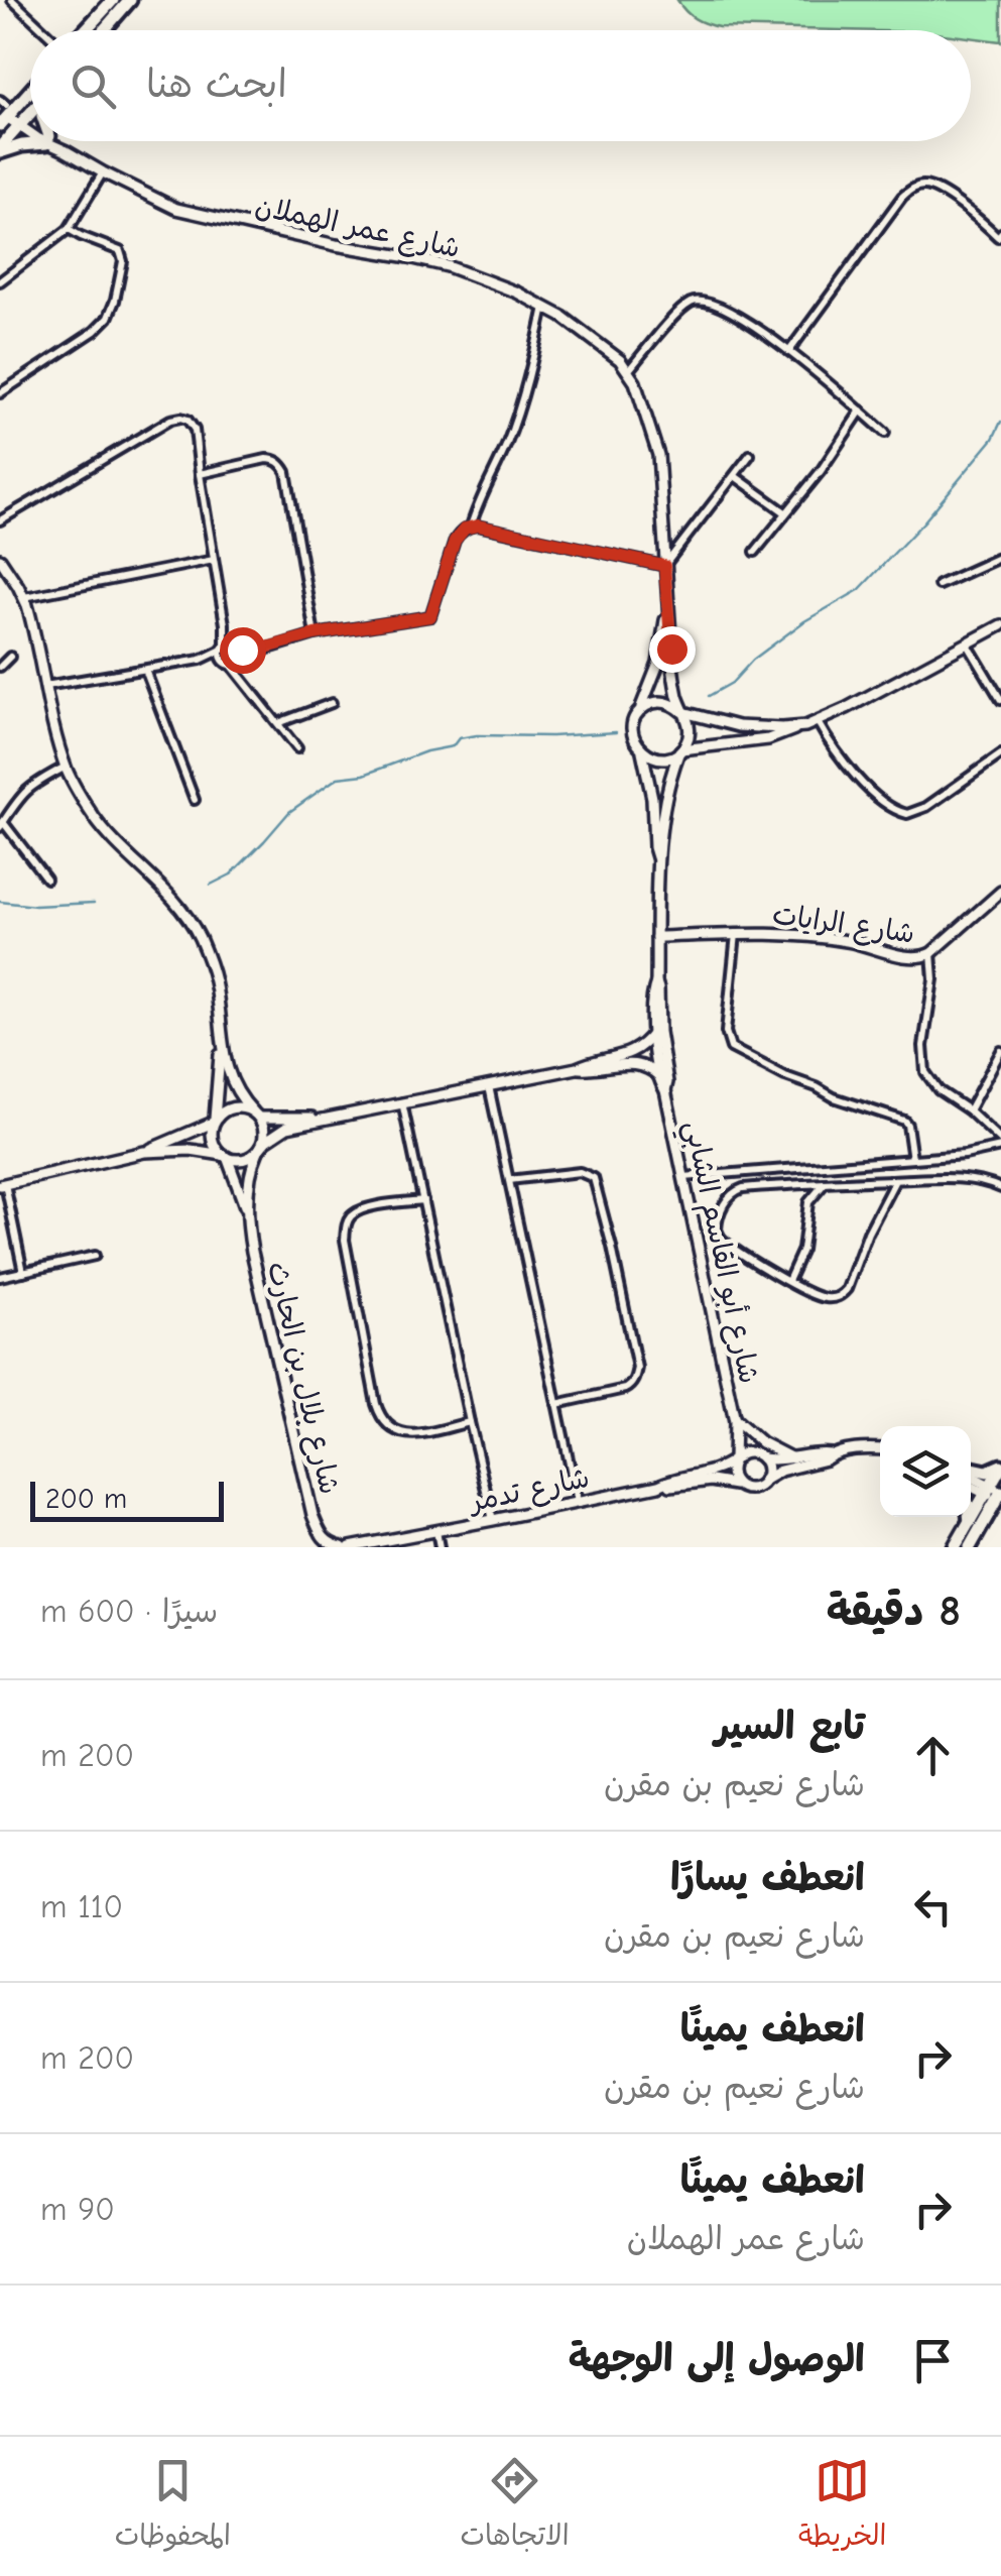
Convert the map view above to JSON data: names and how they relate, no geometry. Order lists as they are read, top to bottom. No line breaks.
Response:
{"streets":{"street":["شارع عمر الهملان","شارع الرايات","شارع أبو القاسم الشابي","شارع بلال بن الحارث","شارع تدمر"]},"crossings":[["شارع عمر الهملان","شارع أبو القاسم الشابي"],["شارع الرايات","شارع أبو القاسم الشابي"],["شارع أبو القاسم الشابي","شارع تدمر"]],"scale_bar":"200 m","page":{"search":"ابحث هنا","scale":"200 m","heading":["8 دقيقة","سيرًا · 600 m"],"list":[["تابع السير","شارع نعيم بن مقرن","200 m"],["انعطف يسارًا","شارع نعيم بن مقرن","110 m"],["انعطف يمينًا","شارع نعيم بن مقرن","200 m"],["انعطف يمينًا","شارع عمر الهملان","90 m"],"الوصول إلى الوجهة"],"nav":["الخريطة","الاتجاهات","المحفوظات"]}}
